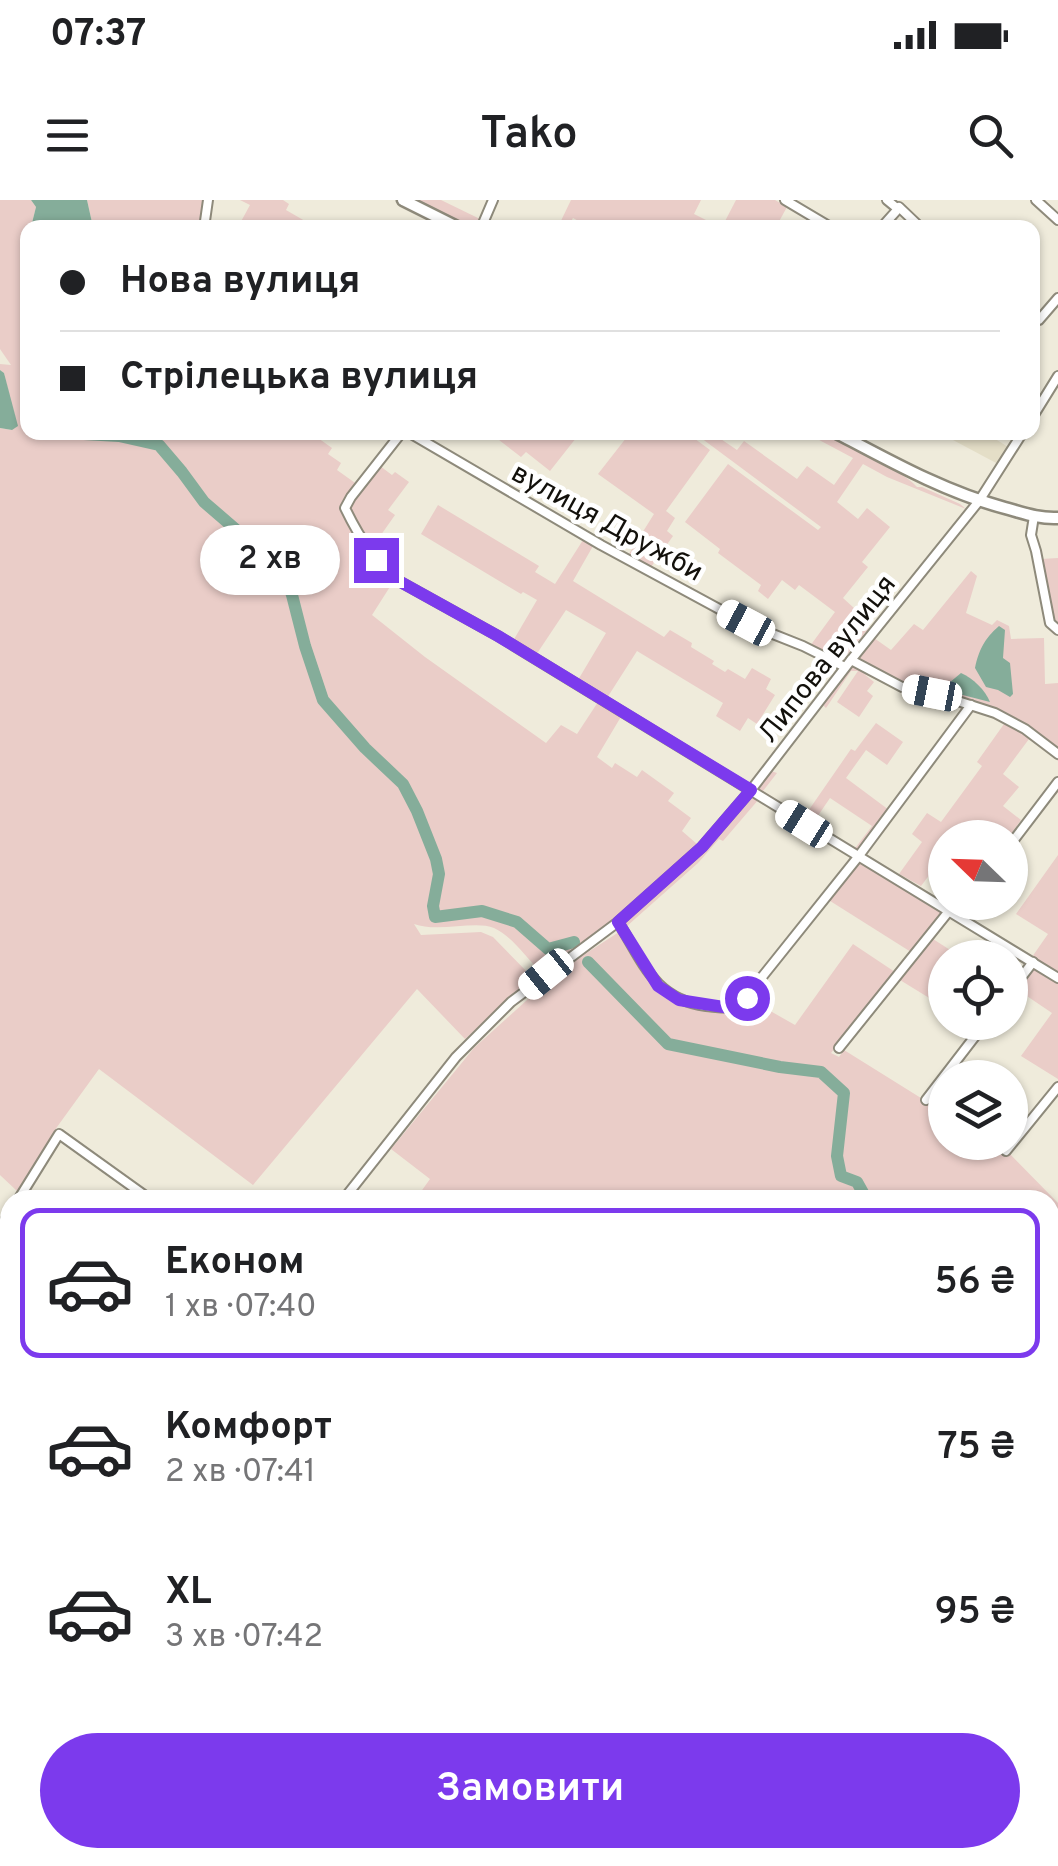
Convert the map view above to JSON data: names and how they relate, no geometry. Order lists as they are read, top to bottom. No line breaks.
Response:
{"streets":{"street":["вулиця Дружби","Липова вулиця"]},"crossings":[["вулиця Дружби","Липова вулиця"]],"north":"top left","page":{"status":"07:37","header":"Tako","banner":["Нова вулиця","Стрілецька вулиця"],"bubble":"2 хв","list":[{"name":"Економ","note":"1 хв · 07:40","value":"56 ₴"},{"name":"Комфорт","note":"2 хв · 07:41","value":"75 ₴"},{"name":"XL","note":"3 хв · 07:42","value":"95 ₴"}],"buttons":"Замовити"}}
